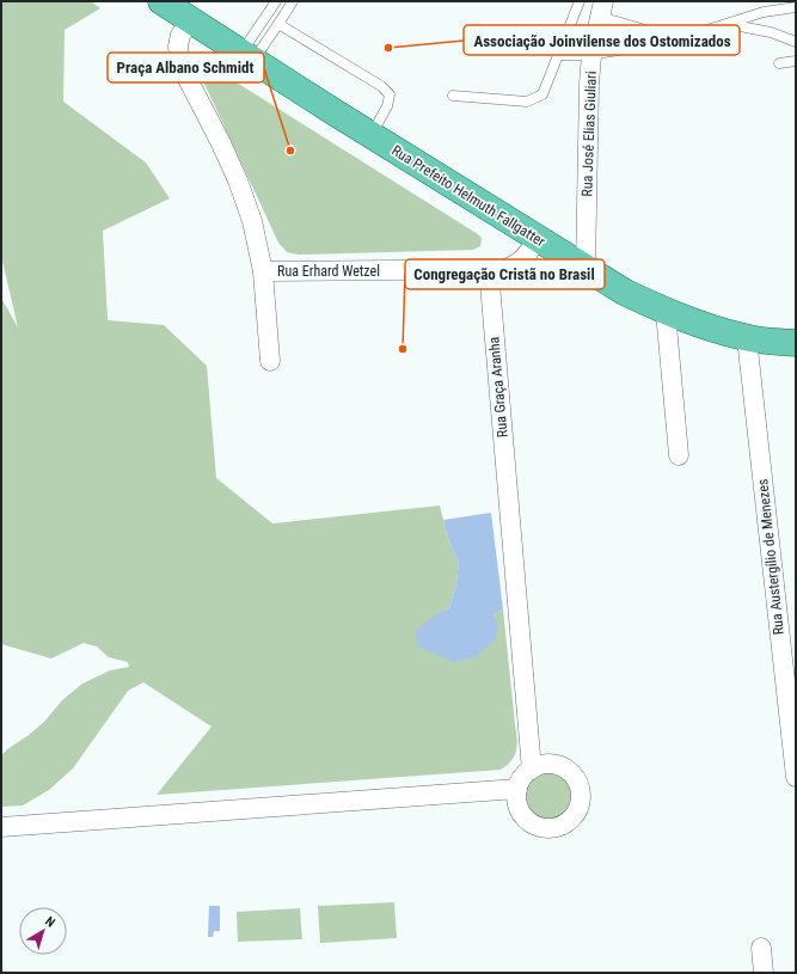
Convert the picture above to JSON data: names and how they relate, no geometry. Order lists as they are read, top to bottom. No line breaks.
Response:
{"streets":{"main road":["Rua Prefeito Helmuth Fallgatter"],"street":["Rua José Elias Giuliari","Rua Erhard Wetzel","Rua Graça Aranha","Rua Austergílio de Menezes"]},"crossings":[["Rua José Elias Giuliari","Rua Prefeito Helmuth Fallgatter"],["Rua Prefeito Helmuth Fallgatter","Rua Erhard Wetzel"],["Rua Prefeito Helmuth Fallgatter","Rua Austergílio de Menezes"],["Rua Erhard Wetzel","Rua Graça Aranha"]],"places":["Associação Joinvilense dos Ostomizados","Praça Albano Schmidt","Congregação Cristã no Brasil"],"north":"top right"}
